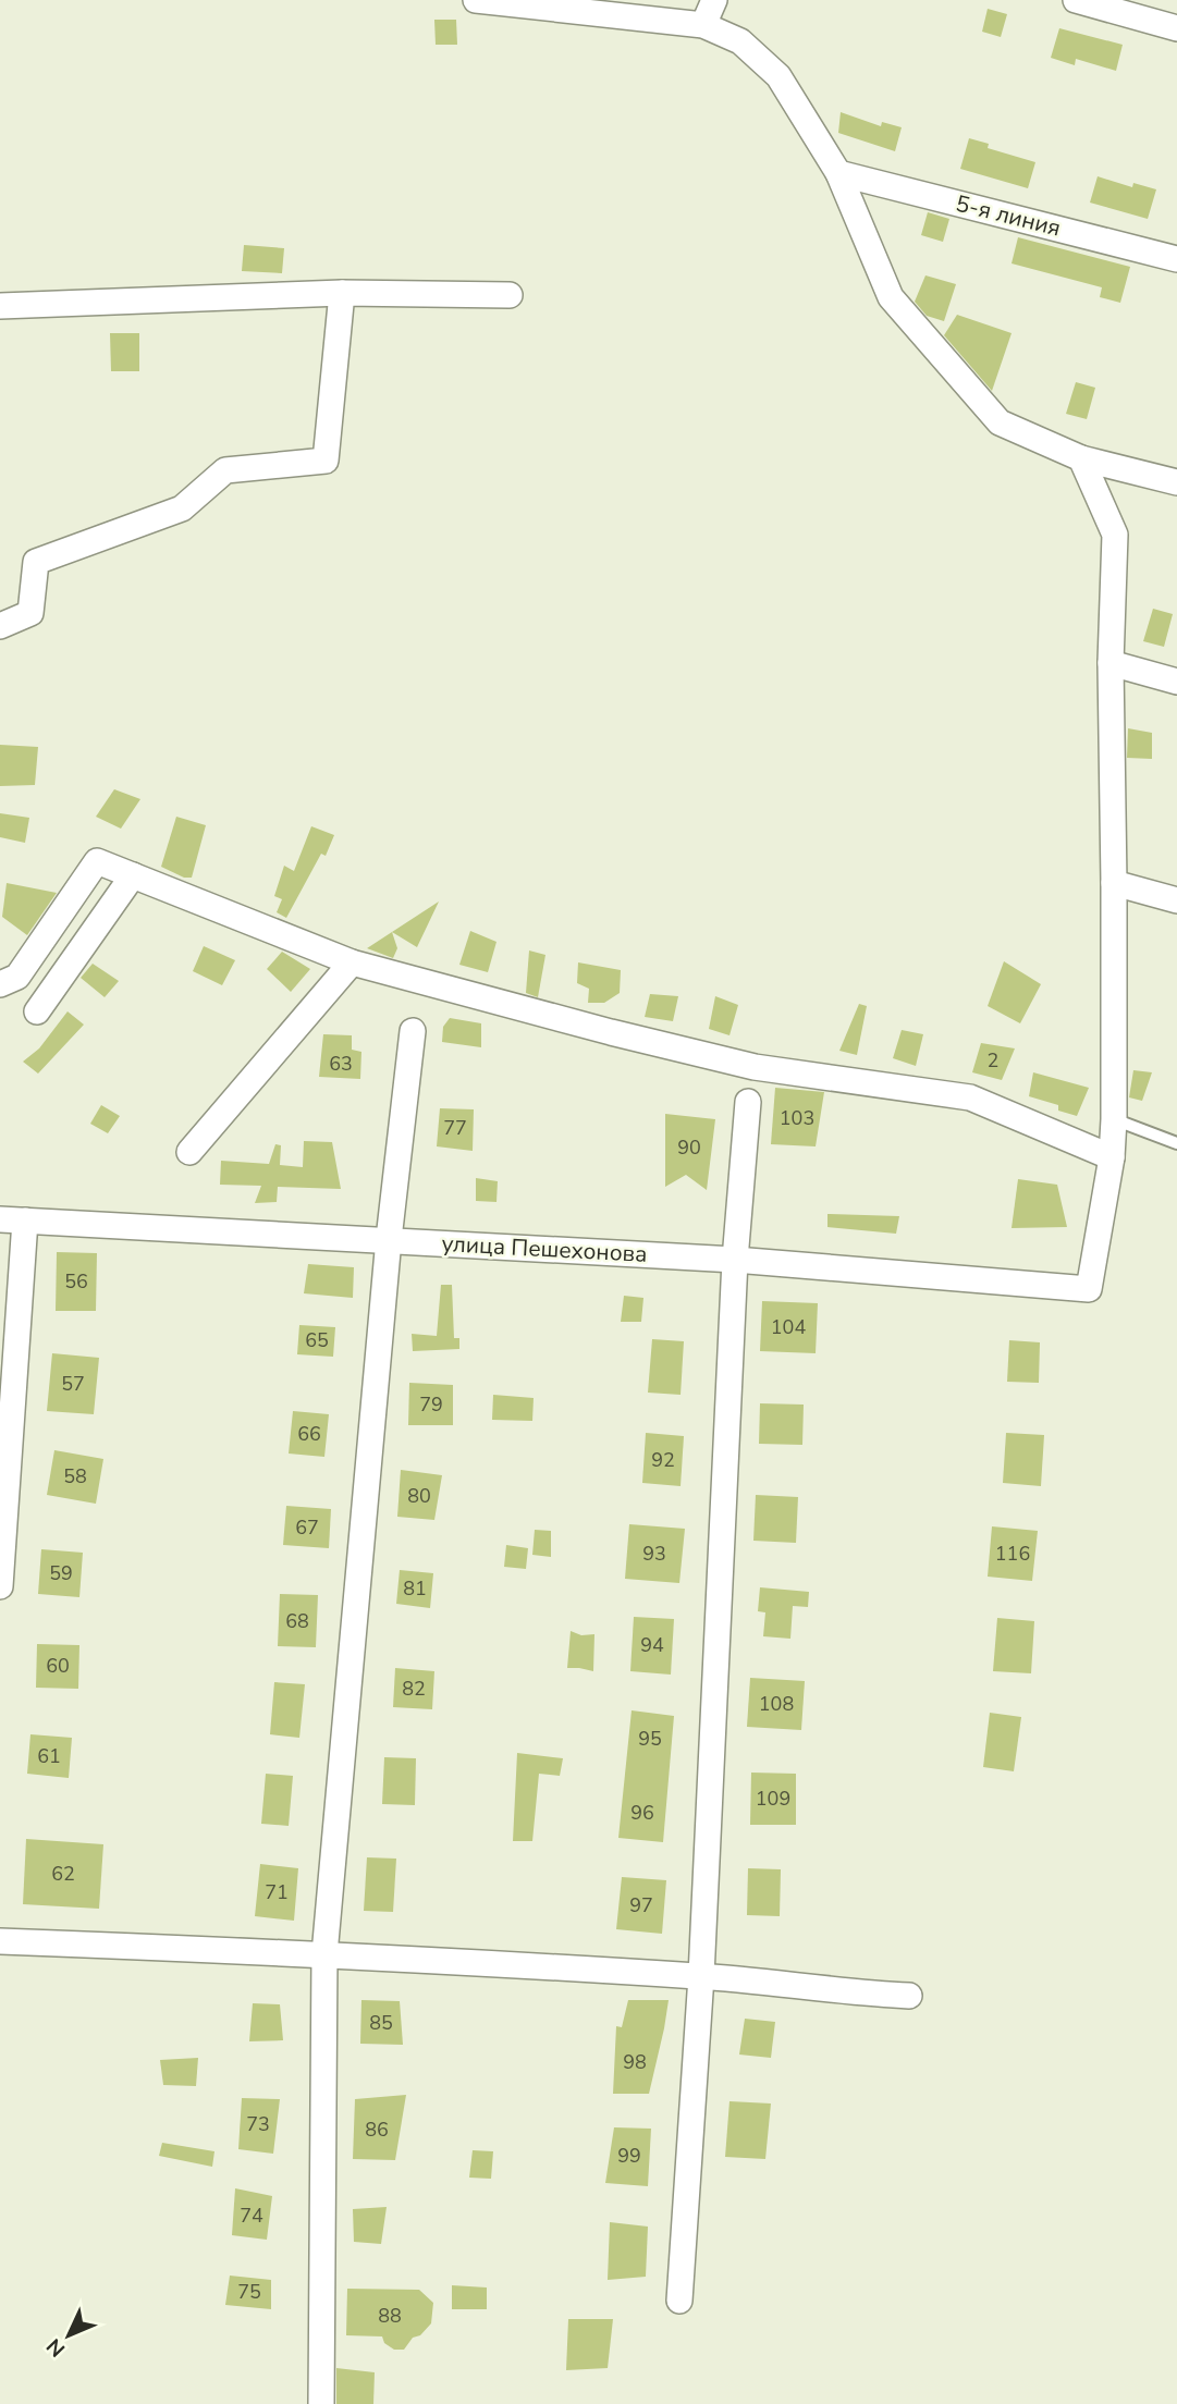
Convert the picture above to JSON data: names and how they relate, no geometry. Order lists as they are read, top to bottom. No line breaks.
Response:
{"streets":{"street":["5-я линия","улица Пешехонова"]},"house_numbers":["2","63","103","77","90","56","104","65","57","79","66","92","58","80","67","93","116","59","81","68","94","60","82","108","95","61","109","96","62","71","97","85","98","73","86","99","74","75","88"],"north":"bottom left"}
